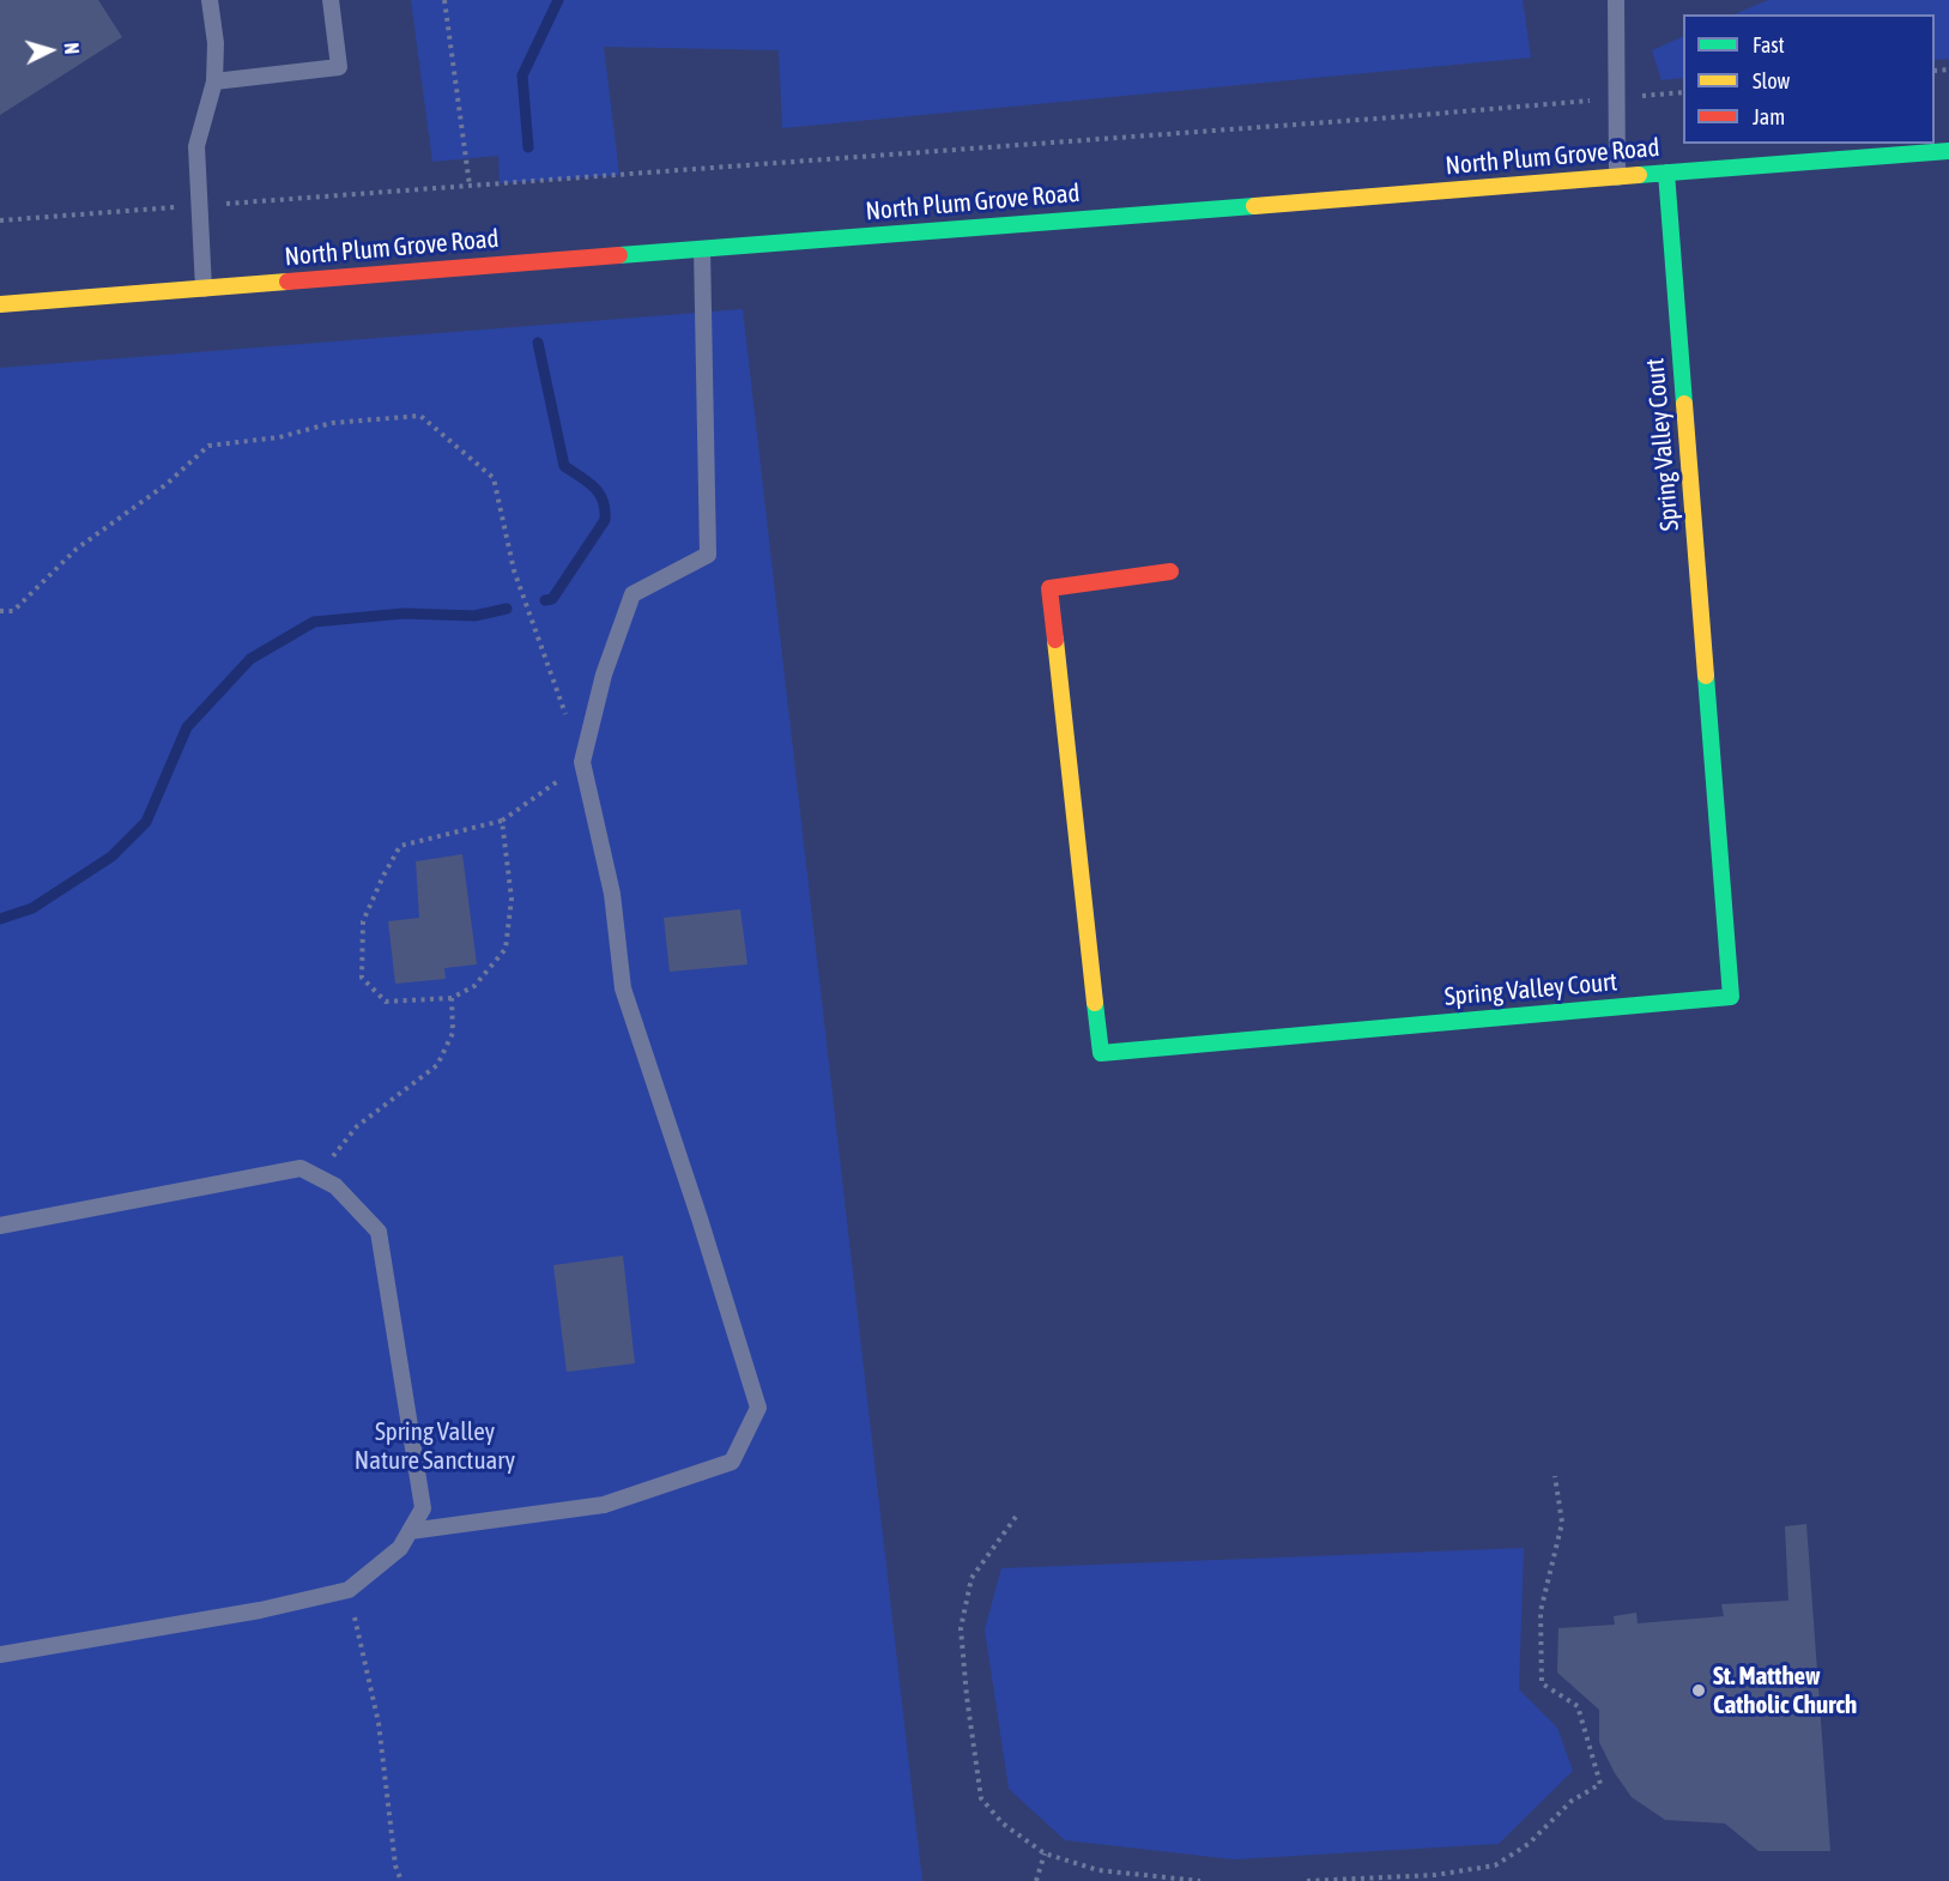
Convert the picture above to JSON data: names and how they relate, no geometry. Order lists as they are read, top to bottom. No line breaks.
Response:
{"streets":{"street":["North Plum Grove Road","Spring Valley Court"]},"crossings":[["North Plum Grove Road","Spring Valley Court"]],"parks":["Spring Valley Nature Sanctuary"],"places":["St. Matthew Catholic Church"],"legend":["Fast","Slow","Jam"],"north":"right"}
